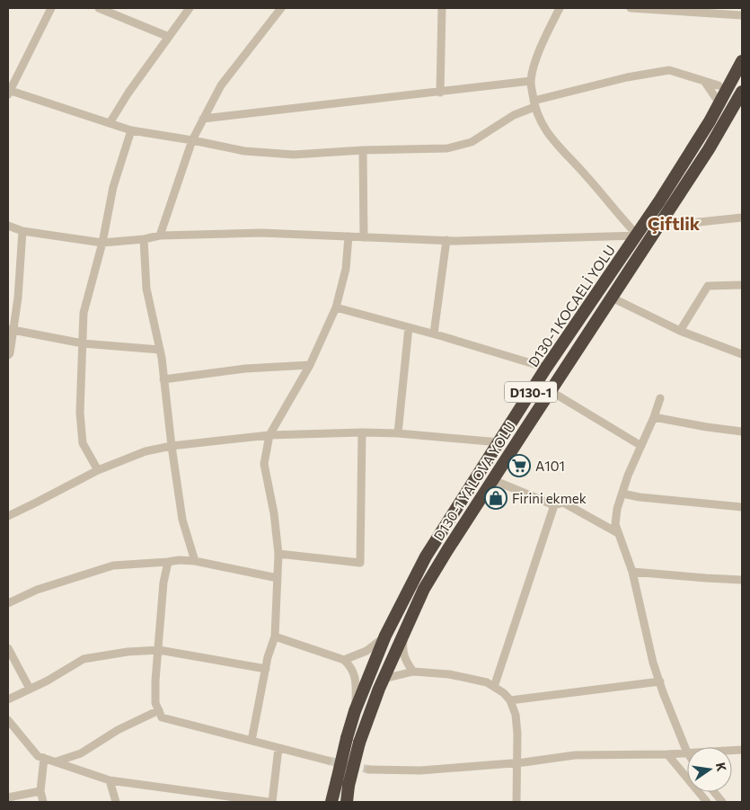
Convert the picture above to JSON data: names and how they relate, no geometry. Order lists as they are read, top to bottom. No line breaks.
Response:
{"streets":{"highway":["D130-1 KOCAELİ YOLU","D130-1","D130-1 YALOVA YOLU"]},"crossings":[["D130-1 KOCAELİ YOLU","D130-1"]],"districts":["Çiftlik"],"places":{"supermarket":["A101"],"shop":["Firini ekmek"]},"north":"right"}
